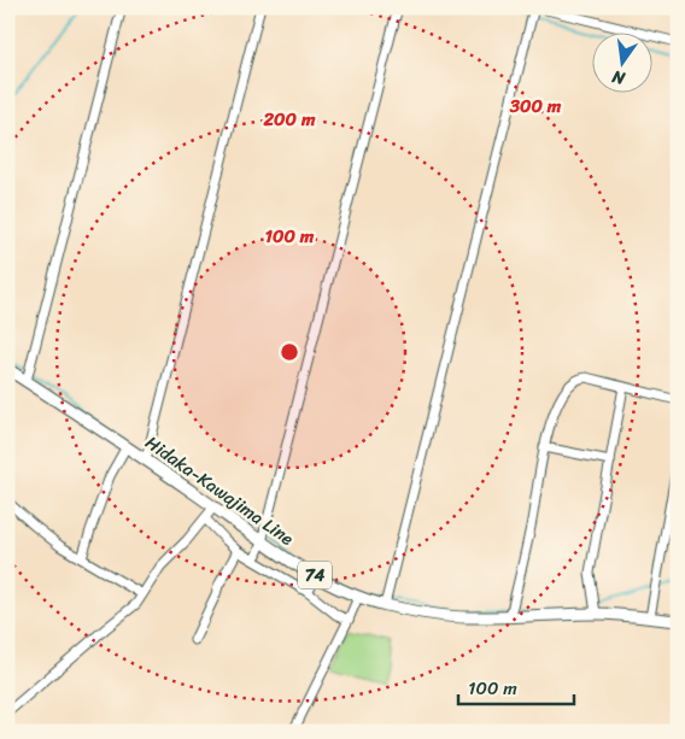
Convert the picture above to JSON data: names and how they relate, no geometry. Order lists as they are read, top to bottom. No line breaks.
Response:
{"streets":{"main road":["Hidaka-Kawajima Line","74"]},"scale_bar":"100 m","north":"bottom","rings":["300 m","200 m","100 m"]}
